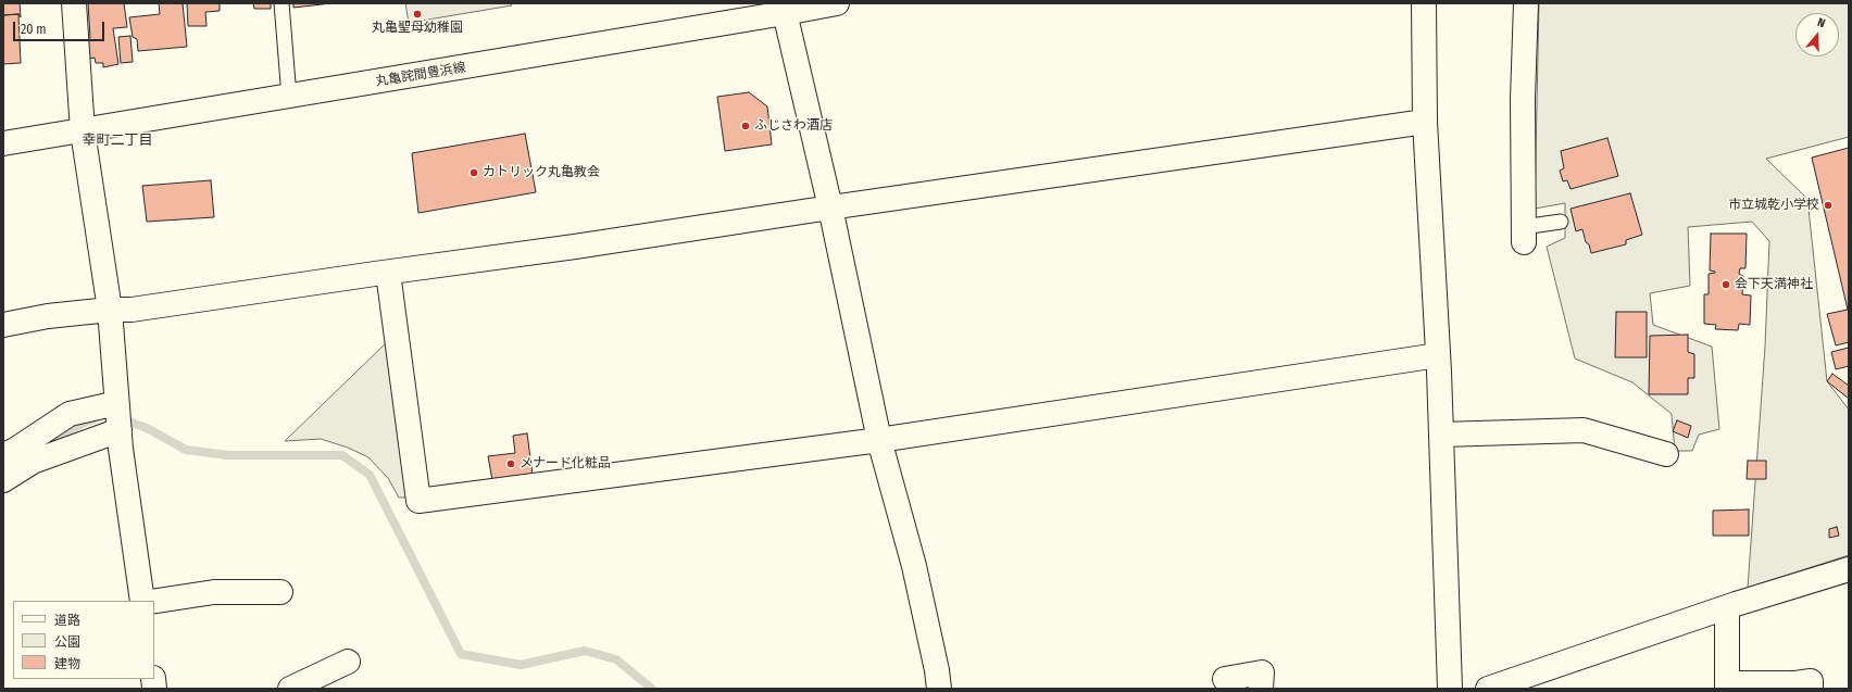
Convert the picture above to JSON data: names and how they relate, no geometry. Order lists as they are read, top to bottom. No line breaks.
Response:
{"streets":{"street":["丸亀詫間豊浜線"]},"districts":["幸町二丁目"],"places":["丸亀聖母幼稚園","ふじさわ酒店","カトリック丸亀教会","市立城乾小学校","会下天満神社","メナード化粧品"],"legend":["道路","公園","建物"],"scale_bar":"20 m","north":"top"}
